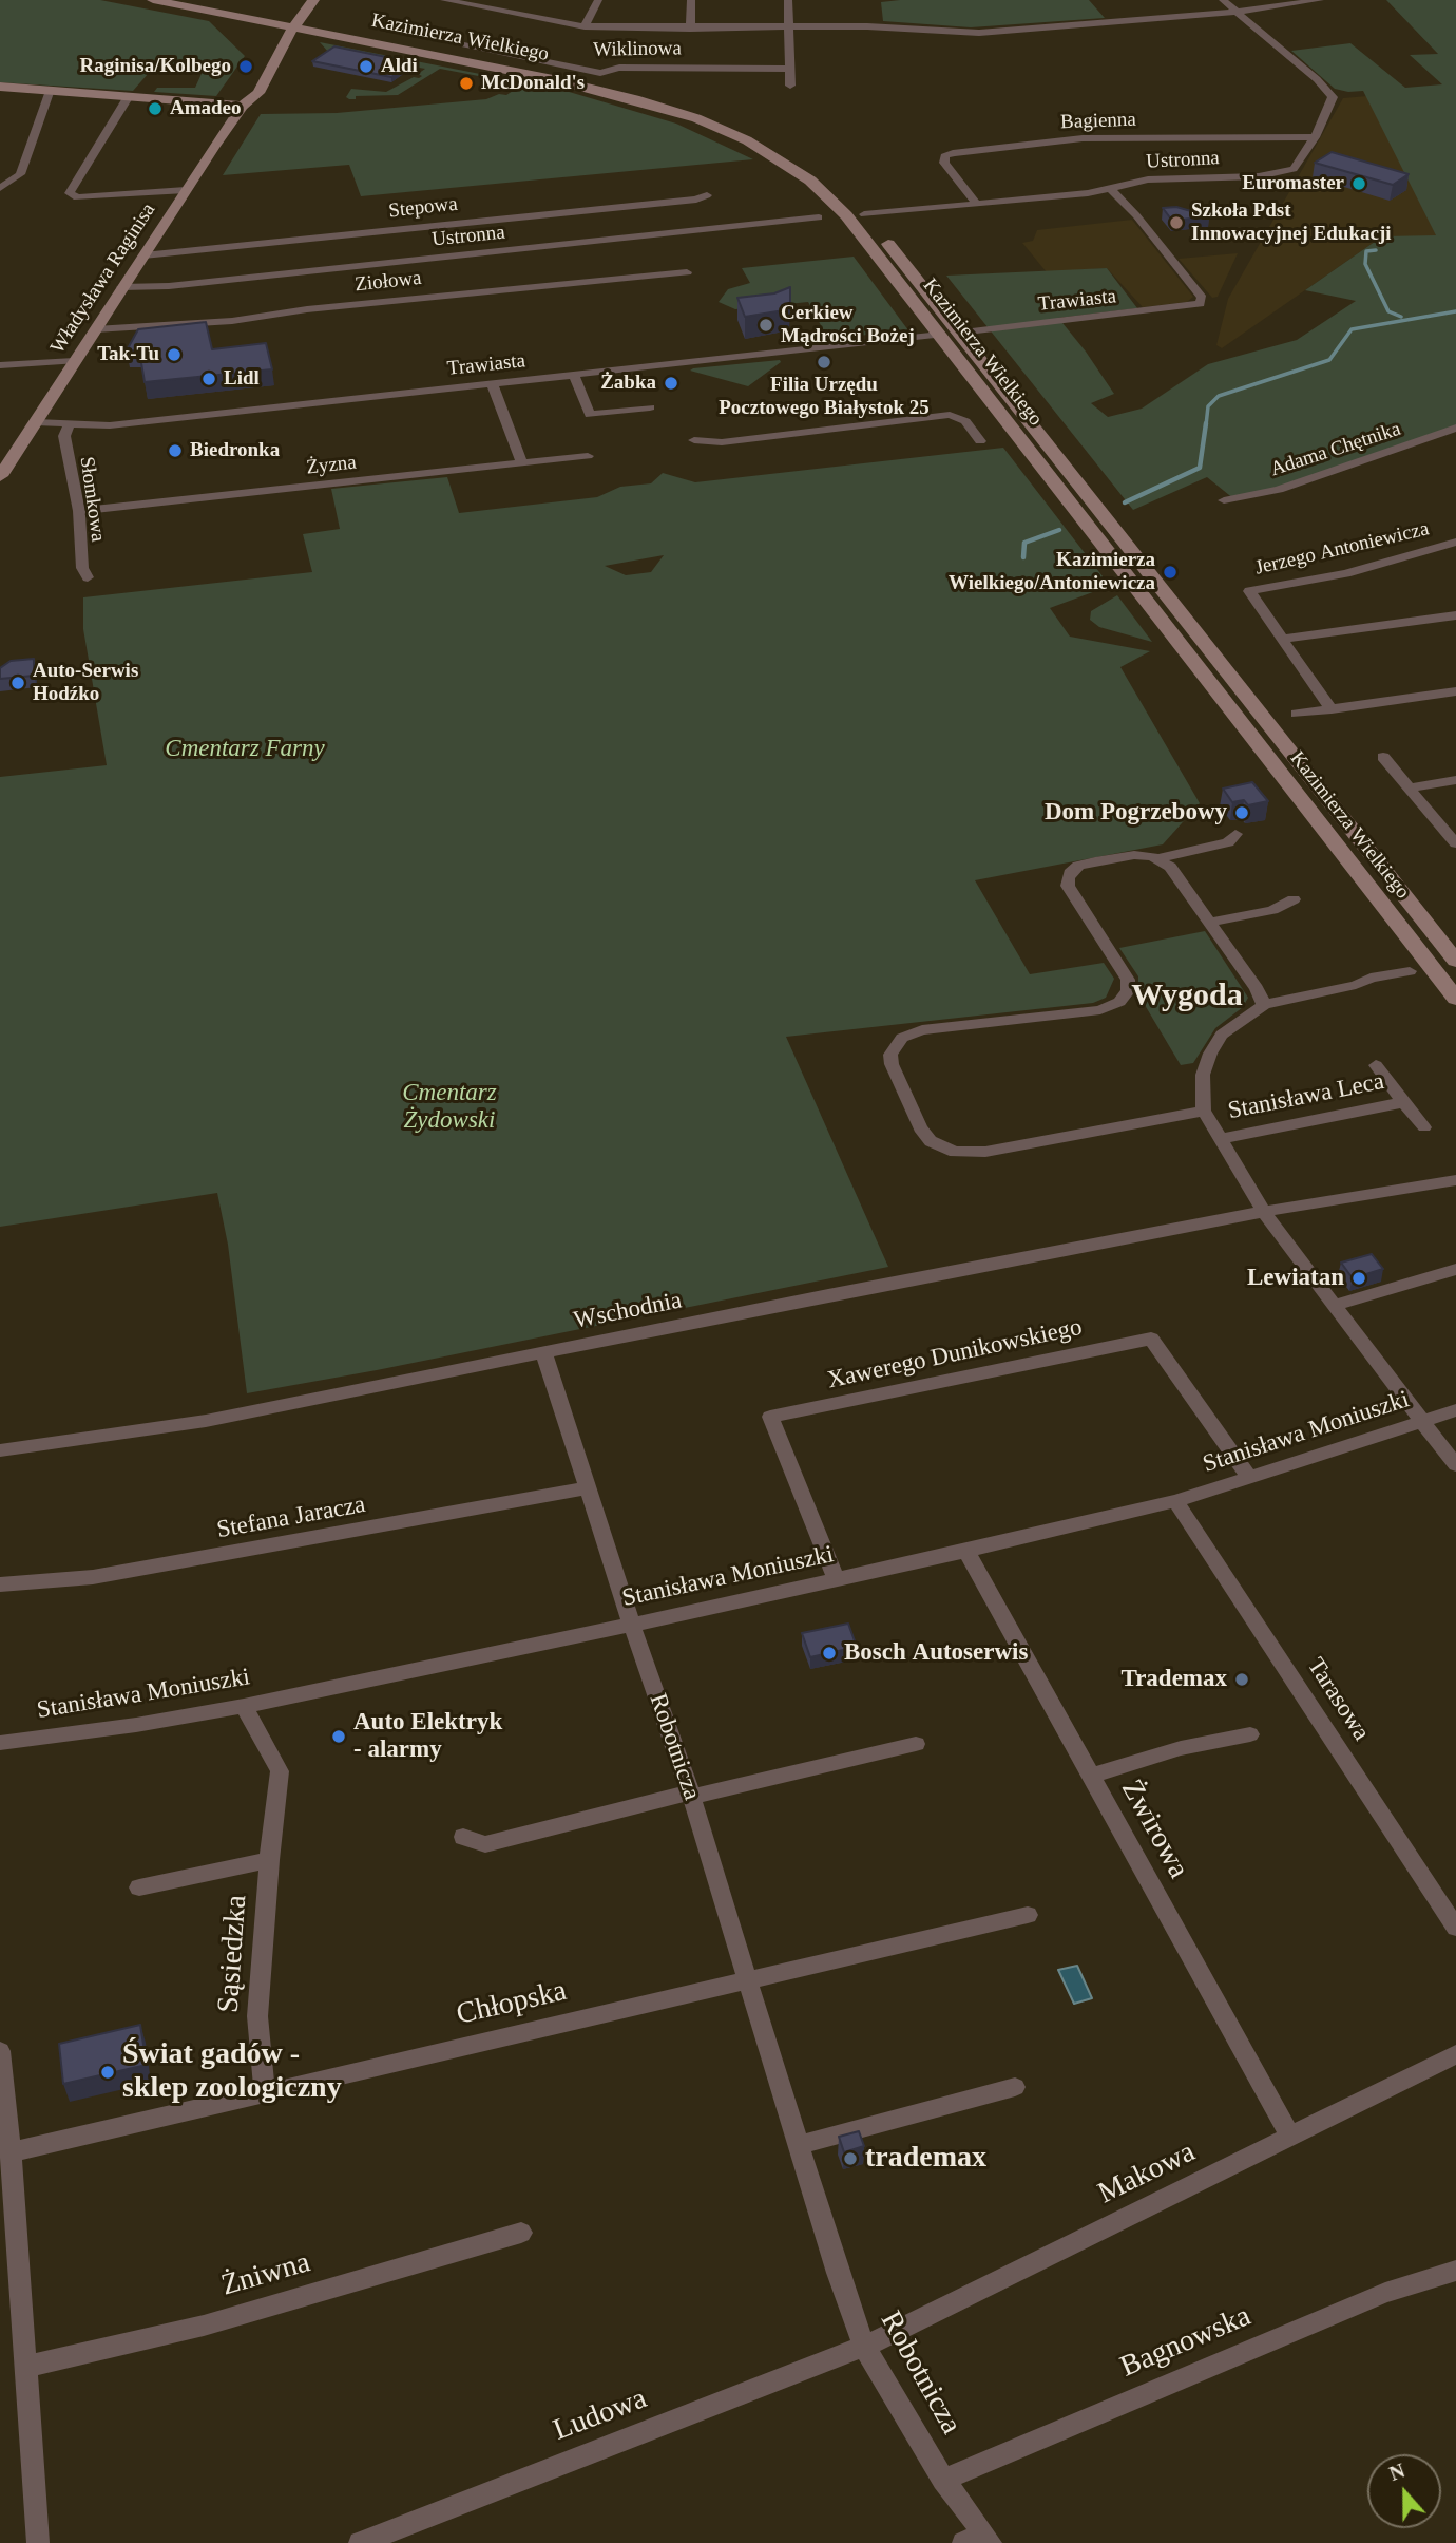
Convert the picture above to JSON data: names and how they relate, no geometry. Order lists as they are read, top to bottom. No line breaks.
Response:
{"streets":{"main road":["Kazimierza Wielkiego","Władysława Raginisa"],"street":["Wiklinowa","Bagienna","Ustronna","Stepowa","Ziołowa","Trawiasta","Adama Chętnika","Żyzna","Słomkowa","Jerzego Antoniewicza","Stanisława Leca","Wschodnia","Xawerego Dunikowskiego","Stanisława Moniuszki","Stefana Jaracza","Tarasowa","Robotnicza","Żwirowa","Sąsiedzka","Chłopska","Makowa","Żniwna","Bagnowska","Ludowa"]},"crossings":[["Kazimierza Wielkiego","Wiklinowa"],["Kazimierza Wielkiego","Ustronna"],["Kazimierza Wielkiego","Władysława Raginisa"],["Kazimierza Wielkiego","Trawiasta"],["Wiklinowa","Ustronna"],["Bagienna","Ustronna"],["Ustronna","Władysława Raginisa"],["Ustronna","Trawiasta"],["Stepowa","Władysława Raginisa"],["Władysława Raginisa","Ziołowa"],["Władysława Raginisa","Trawiasta"],["Trawiasta","Słomkowa"],["Żyzna","Słomkowa"],["Wschodnia","Robotnicza"],["Xawerego Dunikowskiego","Stanisława Moniuszki"],["Stanisława Moniuszki","Tarasowa"],["Stanisława Moniuszki","Robotnicza"],["Stanisława Moniuszki","Żwirowa"],["Stanisława Moniuszki","Sąsiedzka"],["Stefana Jaracza","Robotnicza"],["Robotnicza","Chłopska"],["Robotnicza","Makowa"],["Robotnicza","Bagnowska"],["Robotnicza","Ludowa"],["Żwirowa","Makowa"],["Sąsiedzka","Chłopska"],["Makowa","Ludowa"]],"districts":["Wygoda"],"parks":["Cmentarz Farny","Cmentarz Żydowski"],"places":["Raginisa/Kolbego","Aldi","McDonald's","Amadeo","Euromaster","Szkoła Pdst Innowacyjnej Edukacji","Cerkiew Mądrości Bożej","Tak-Tu","Filia Urzędu Pocztowego Białystok 25","Lidl","Żabka","Biedronka","Kazimierza Wielkiego/Antoniewicza","Auto-Serwis Hodźko","Dom Pogrzebowy","Lewiatan","Bosch Autoserwis","Trademax","Auto Elektryk - alarmy","Świat gadów - sklep zoologiczny","trademax"],"north":"top"}
